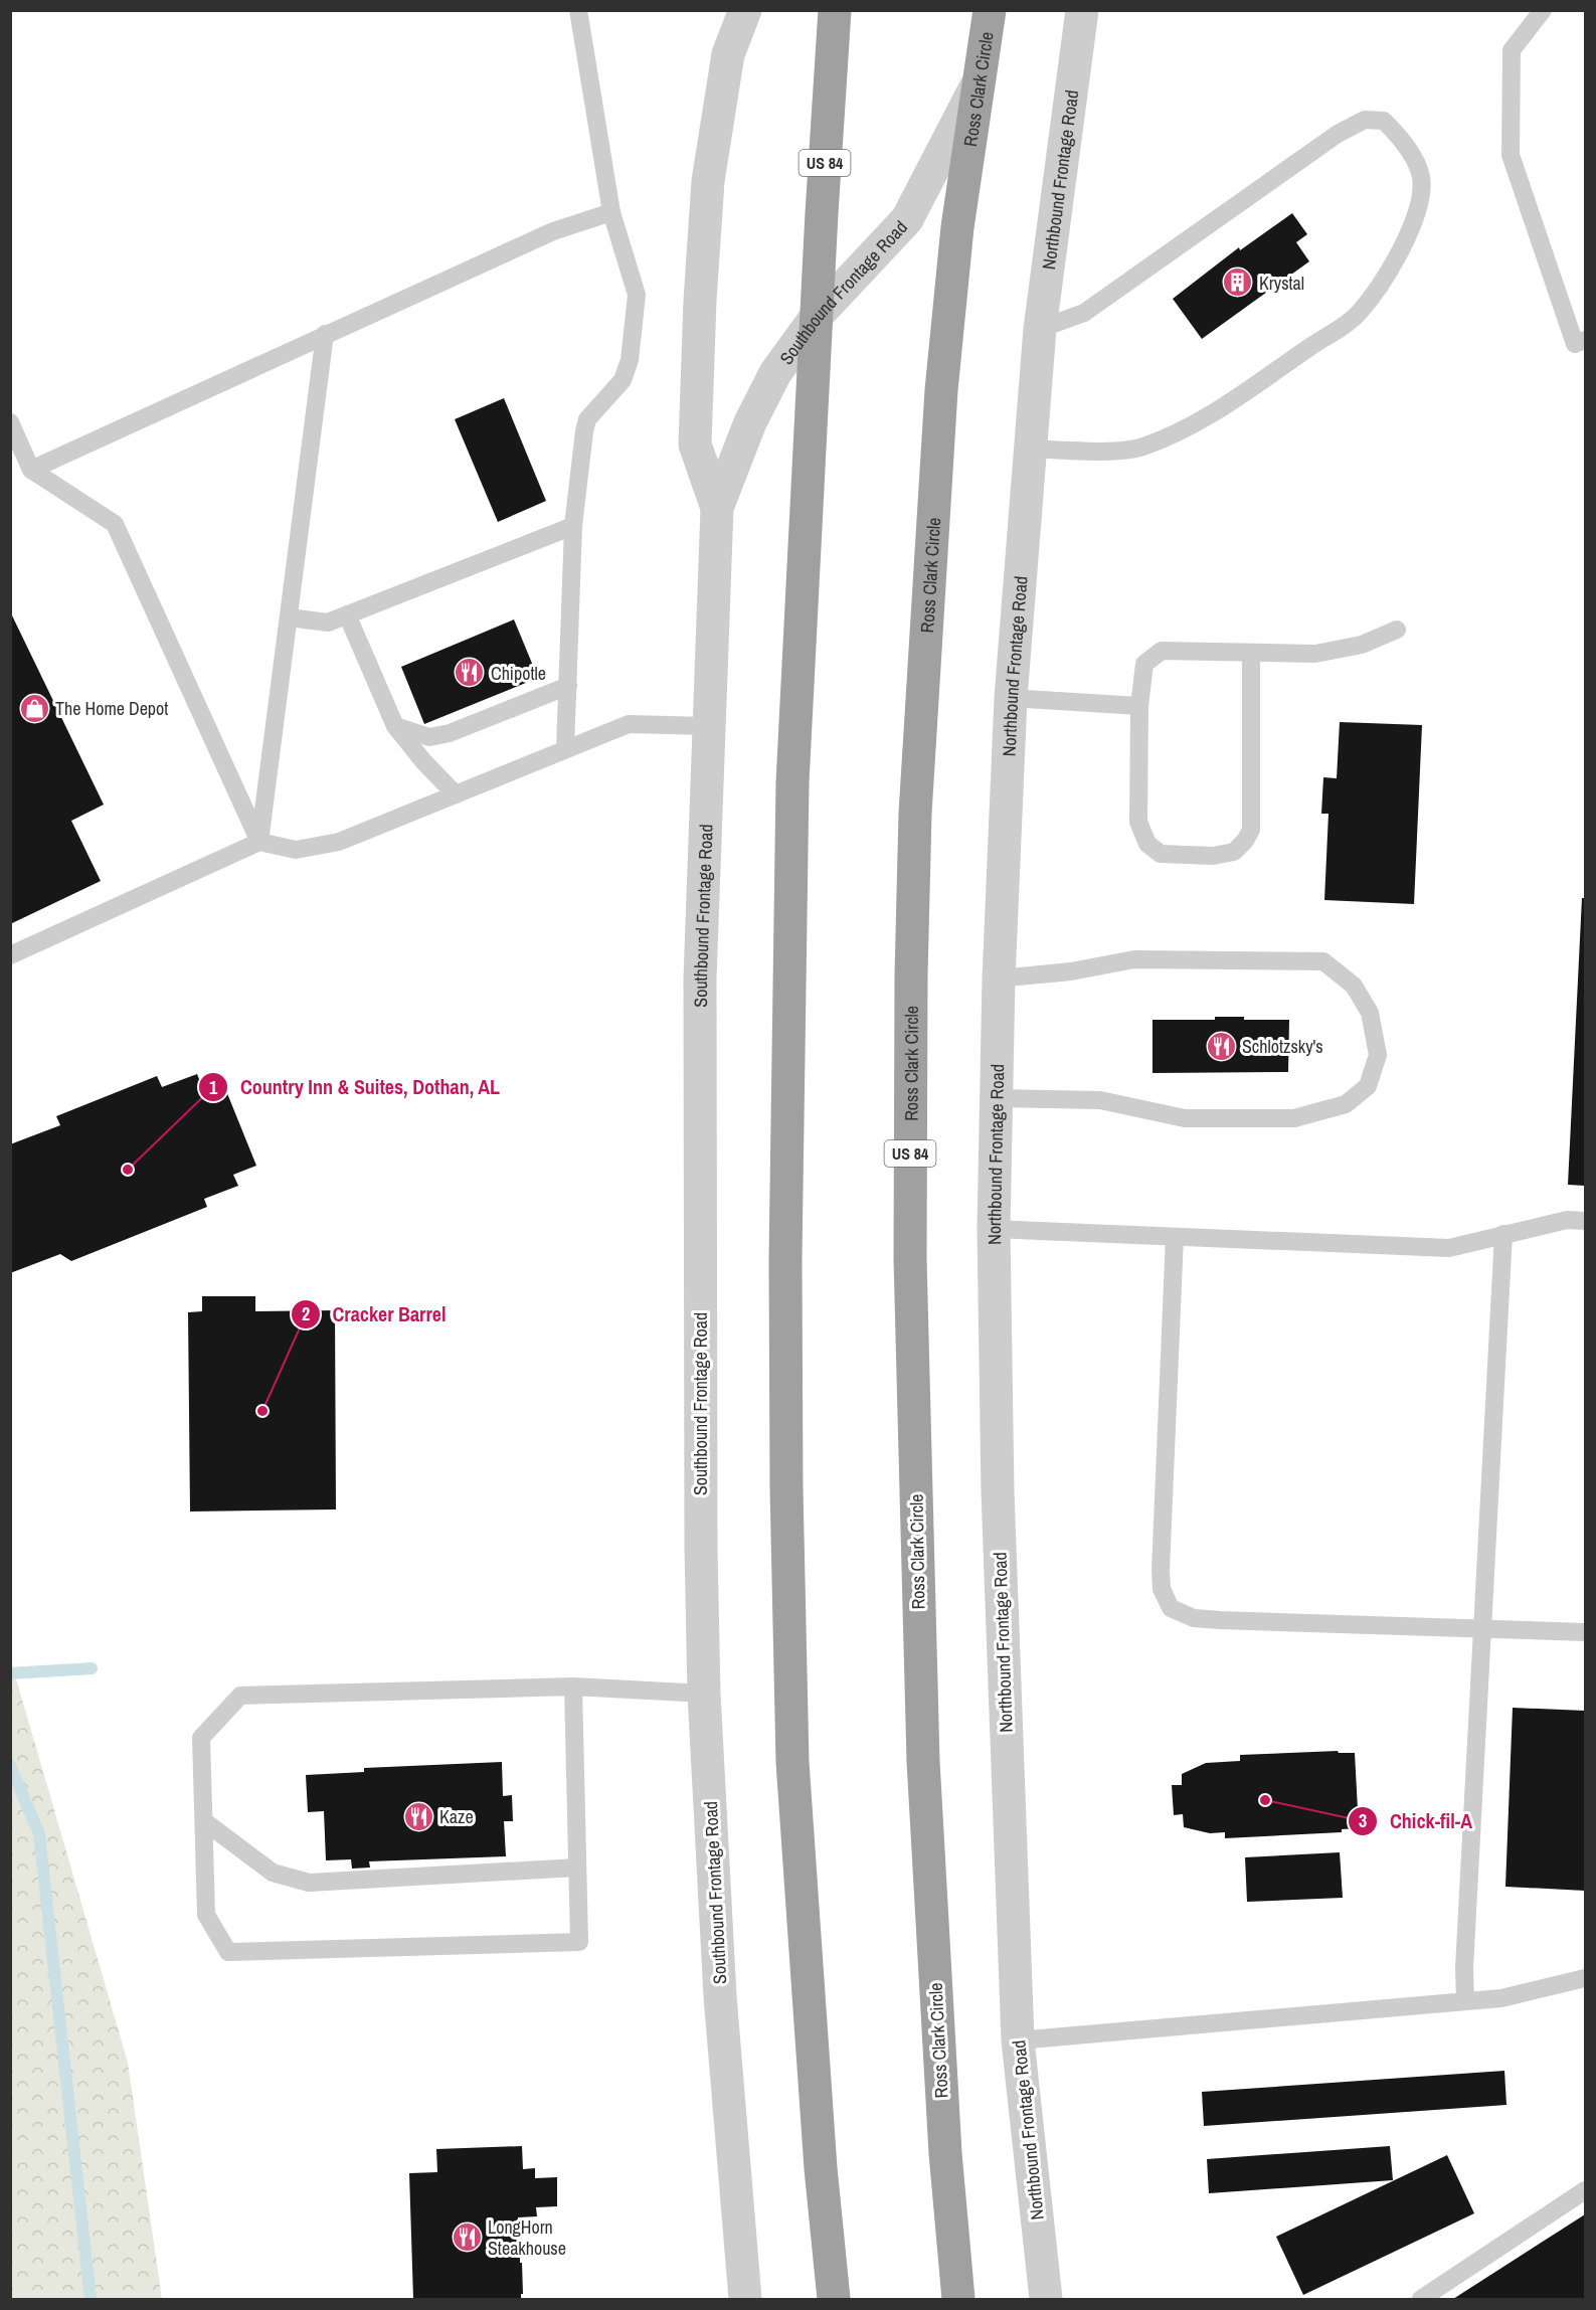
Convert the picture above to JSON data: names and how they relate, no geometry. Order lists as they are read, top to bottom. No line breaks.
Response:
{"streets":{"highway":["Ross Clark Circle","US 84"],"street":["Northbound Frontage Road","Southbound Frontage Road"]},"crossings":[["Ross Clark Circle","Southbound Frontage Road"],["US 84","Southbound Frontage Road"]],"places":{"building":["Krystal"],"restaurant":["Chipotle","Schlotzsky's","Kaze","LongHorn Steakhouse"],"shop":["The Home Depot"],"other":["Country Inn & Suites, Dothan, AL","Cracker Barrel","Chick-fil-A"]}}
